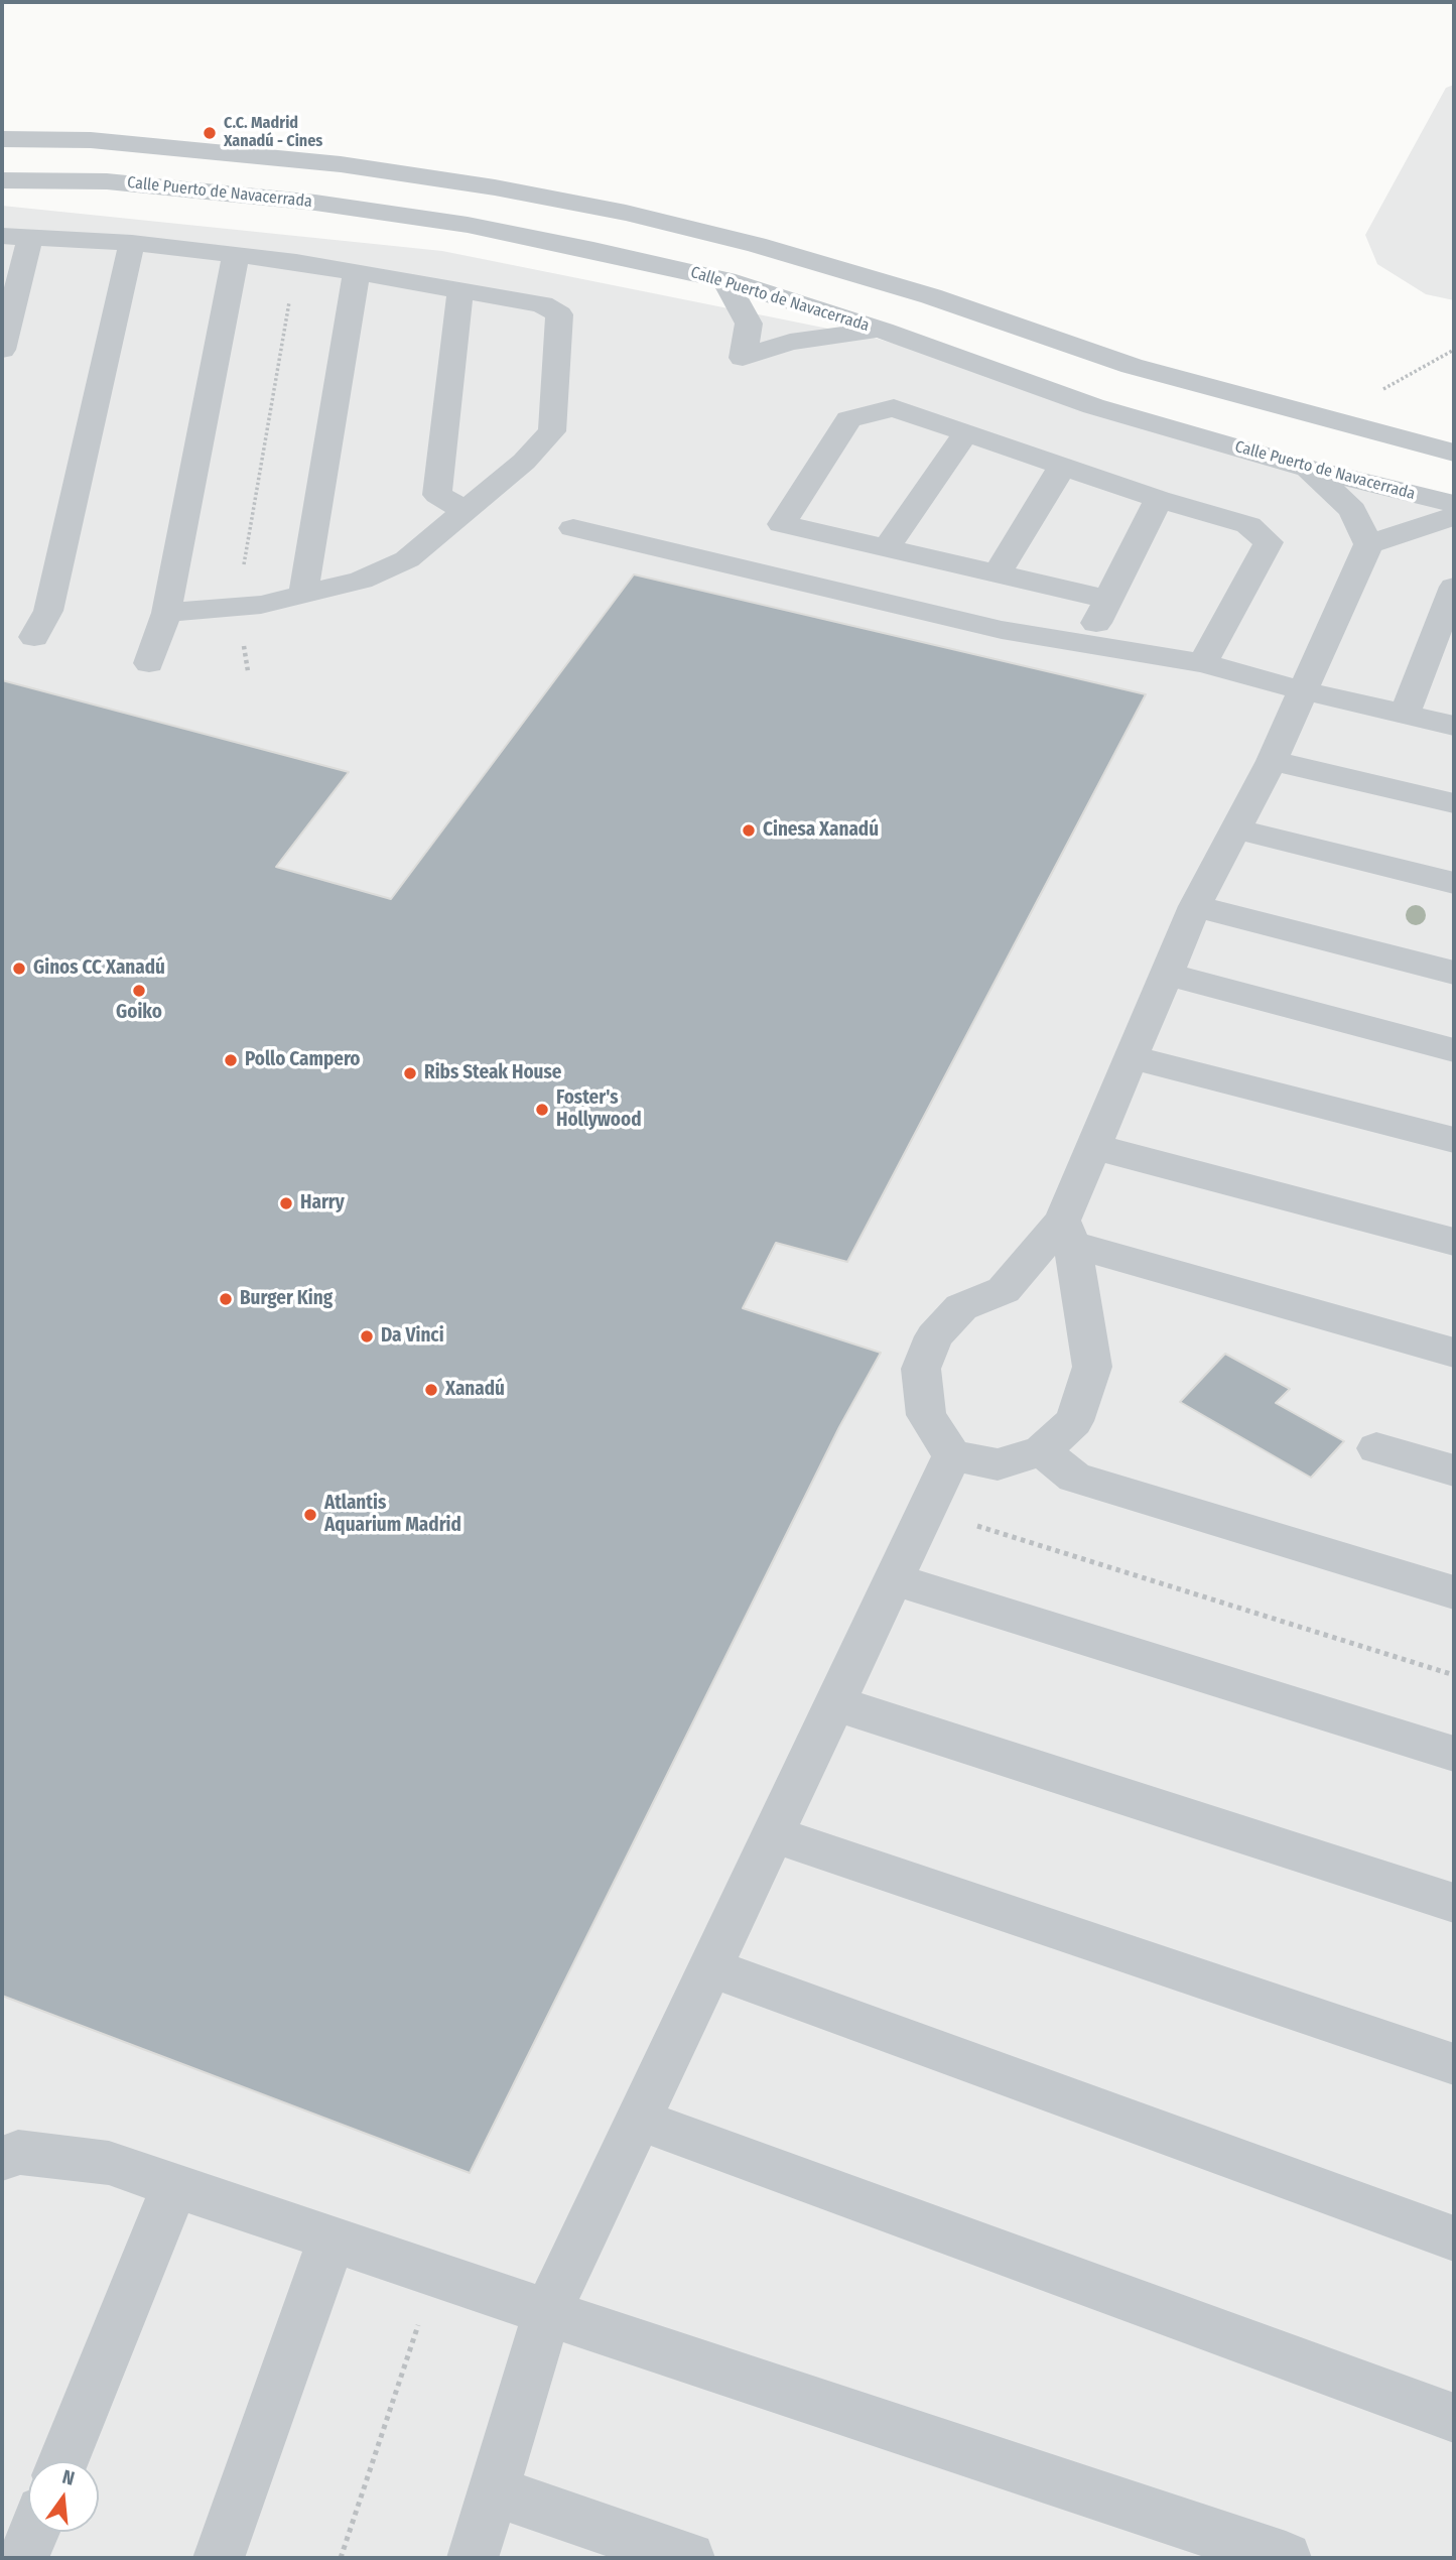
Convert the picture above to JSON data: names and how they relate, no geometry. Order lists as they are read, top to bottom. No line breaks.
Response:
{"streets":{"street":["Calle Puerto de Navacerrada"]},"places":["C.C. Madrid Xanadú - Cines","Cinesa Xanadú","Ginos CC Xanadú","Goiko","Pollo Campero","Ribs Steak House","Foster's Hollywood","Harry","Burger King","Da Vinci","Xanadú","Atlantis Aquarium Madrid"],"north":"top"}
